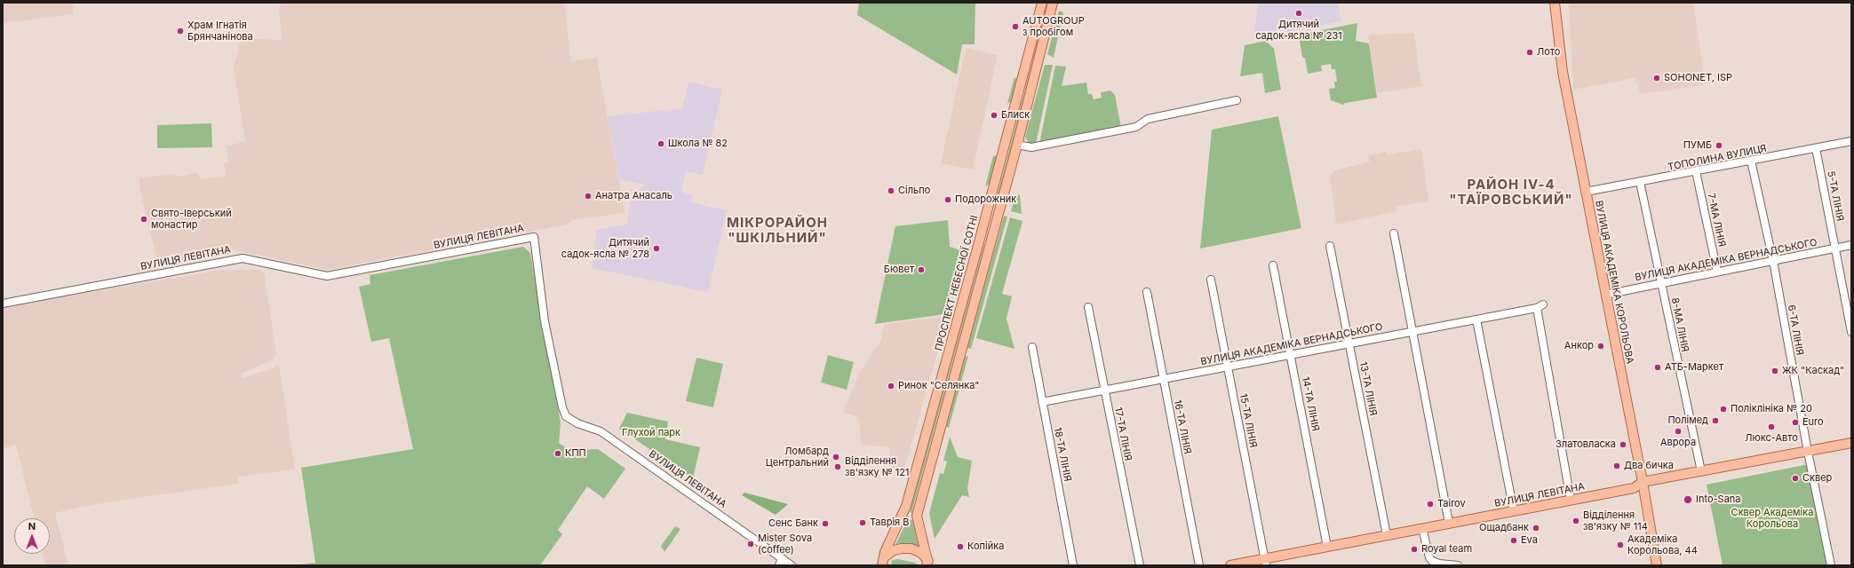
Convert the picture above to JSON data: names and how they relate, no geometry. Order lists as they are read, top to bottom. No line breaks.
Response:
{"streets":{"main road":["ВУЛИЦЯ ЛЕВІТАНА","ВУЛИЦЯ АКАДЕМІКА КОРОЛЬОВА","ПРОСПЕКТ НЕБЕСНОЇ СОТНІ"],"street":["ТОПОЛИНА ВУЛИЦЯ","5-ТА ЛІНІЯ","7-МА ЛІНІЯ","ВУЛИЦЯ АКАДЕМІКА ВЕРНАДСЬКОГО","8-МА ЛІНІЯ","6-ТА ЛІНІЯ","13-ТА ЛІНІЯ","14-ТА ЛІНІЯ","15-ТА ЛІНІЯ","16-ТА ЛІНІЯ","17-ТА ЛІНІЯ","18-ТА ЛІНІЯ"]},"crossings":[["ТОПОЛИНА ВУЛИЦЯ","5-ТА ЛІНІЯ"],["ТОПОЛИНА ВУЛИЦЯ","7-МА ЛІНІЯ"],["ТОПОЛИНА ВУЛИЦЯ","ВУЛИЦЯ АКАДЕМІКА КОРОЛЬОВА"],["ТОПОЛИНА ВУЛИЦЯ","8-МА ЛІНІЯ"],["ТОПОЛИНА ВУЛИЦЯ","6-ТА ЛІНІЯ"],["5-ТА ЛІНІЯ","ВУЛИЦЯ АКАДЕМІКА ВЕРНАДСЬКОГО"],["7-МА ЛІНІЯ","ВУЛИЦЯ АКАДЕМІКА ВЕРНАДСЬКОГО"],["ВУЛИЦЯ ЛЕВІТАНА","ВУЛИЦЯ АКАДЕМІКА ВЕРНАДСЬКОГО"],["ВУЛИЦЯ ЛЕВІТАНА","ВУЛИЦЯ АКАДЕМІКА КОРОЛЬОВА"],["ВУЛИЦЯ ЛЕВІТАНА","8-МА ЛІНІЯ"],["ВУЛИЦЯ ЛЕВІТАНА","6-ТА ЛІНІЯ"],["ВУЛИЦЯ ЛЕВІТАНА","13-ТА ЛІНІЯ"],["ВУЛИЦЯ ЛЕВІТАНА","14-ТА ЛІНІЯ"],["ВУЛИЦЯ ЛЕВІТАНА","15-ТА ЛІНІЯ"],["ВУЛИЦЯ АКАДЕМІКА ВЕРНАДСЬКОГО","ВУЛИЦЯ АКАДЕМІКА КОРОЛЬОВА"],["ВУЛИЦЯ АКАДЕМІКА ВЕРНАДСЬКОГО","8-МА ЛІНІЯ"],["ВУЛИЦЯ АКАДЕМІКА ВЕРНАДСЬКОГО","6-ТА ЛІНІЯ"],["ВУЛИЦЯ АКАДЕМІКА ВЕРНАДСЬКОГО","13-ТА ЛІНІЯ"],["ВУЛИЦЯ АКАДЕМІКА ВЕРНАДСЬКОГО","14-ТА ЛІНІЯ"],["ВУЛИЦЯ АКАДЕМІКА ВЕРНАДСЬКОГО","15-ТА ЛІНІЯ"],["ВУЛИЦЯ АКАДЕМІКА ВЕРНАДСЬКОГО","16-ТА ЛІНІЯ"],["ВУЛИЦЯ АКАДЕМІКА ВЕРНАДСЬКОГО","17-ТА ЛІНІЯ"],["ВУЛИЦЯ АКАДЕМІКА ВЕРНАДСЬКОГО","18-ТА ЛІНІЯ"]],"districts":["РАЙОН IV-4 \"ТАЇРОВСЬКИЙ\"","МІКРОРАЙОН \"ШКІЛЬНИЙ\""],"parks":["Глухой парк","Сквер Академіка Корольова"],"places":["Дитячий садок-ясла № 231","AUTOGROUP з пробігом","Храм Ігнатія Брянчанінова","Лото","SOHONET, ISP","Блиск","Школа № 82","ПУМБ","Сільпо","Анатра Анасаль","Подорожник","Свято-Іверський монастир","Дитячий садок-ясла № 278","Бювет","Анкор","АТБ-Маркет","ЖК \"Каскад\"","Ринок \"Селянка\"","Поліклініка № 20","Полімед","Euro","Люкс-Авто","Аврора","Златовласка","КПП","Ломбард Центральний","Два бичка","Відділення зв'язку № 121","Сквер","Into-Sana","Tairov","Відділення зв'язку № 114","Таврія В","Сенс Банк","Ощадбанк","Eva","Mister Sova (coffee)","Академіка Корольова, 44","Копійка","Royal team"],"north":"top"}
